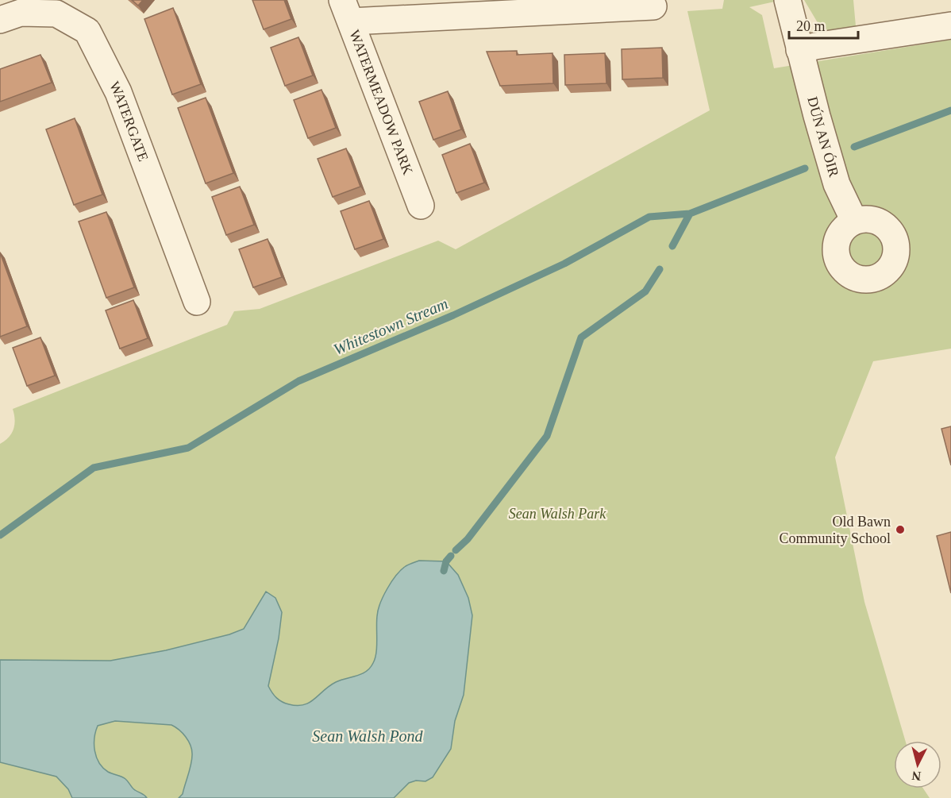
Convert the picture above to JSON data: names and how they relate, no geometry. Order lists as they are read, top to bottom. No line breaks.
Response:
{"streets":{"street":["WATERMEADOW PARK","WATERGATE","DÚN AN ÓIR"]},"water":["Whitestown Stream","Sean Walsh Pond"],"parks":["Sean Walsh Park"],"places":["Old Bawn Community School"],"scale_bar":"20 m","north":"bottom"}
